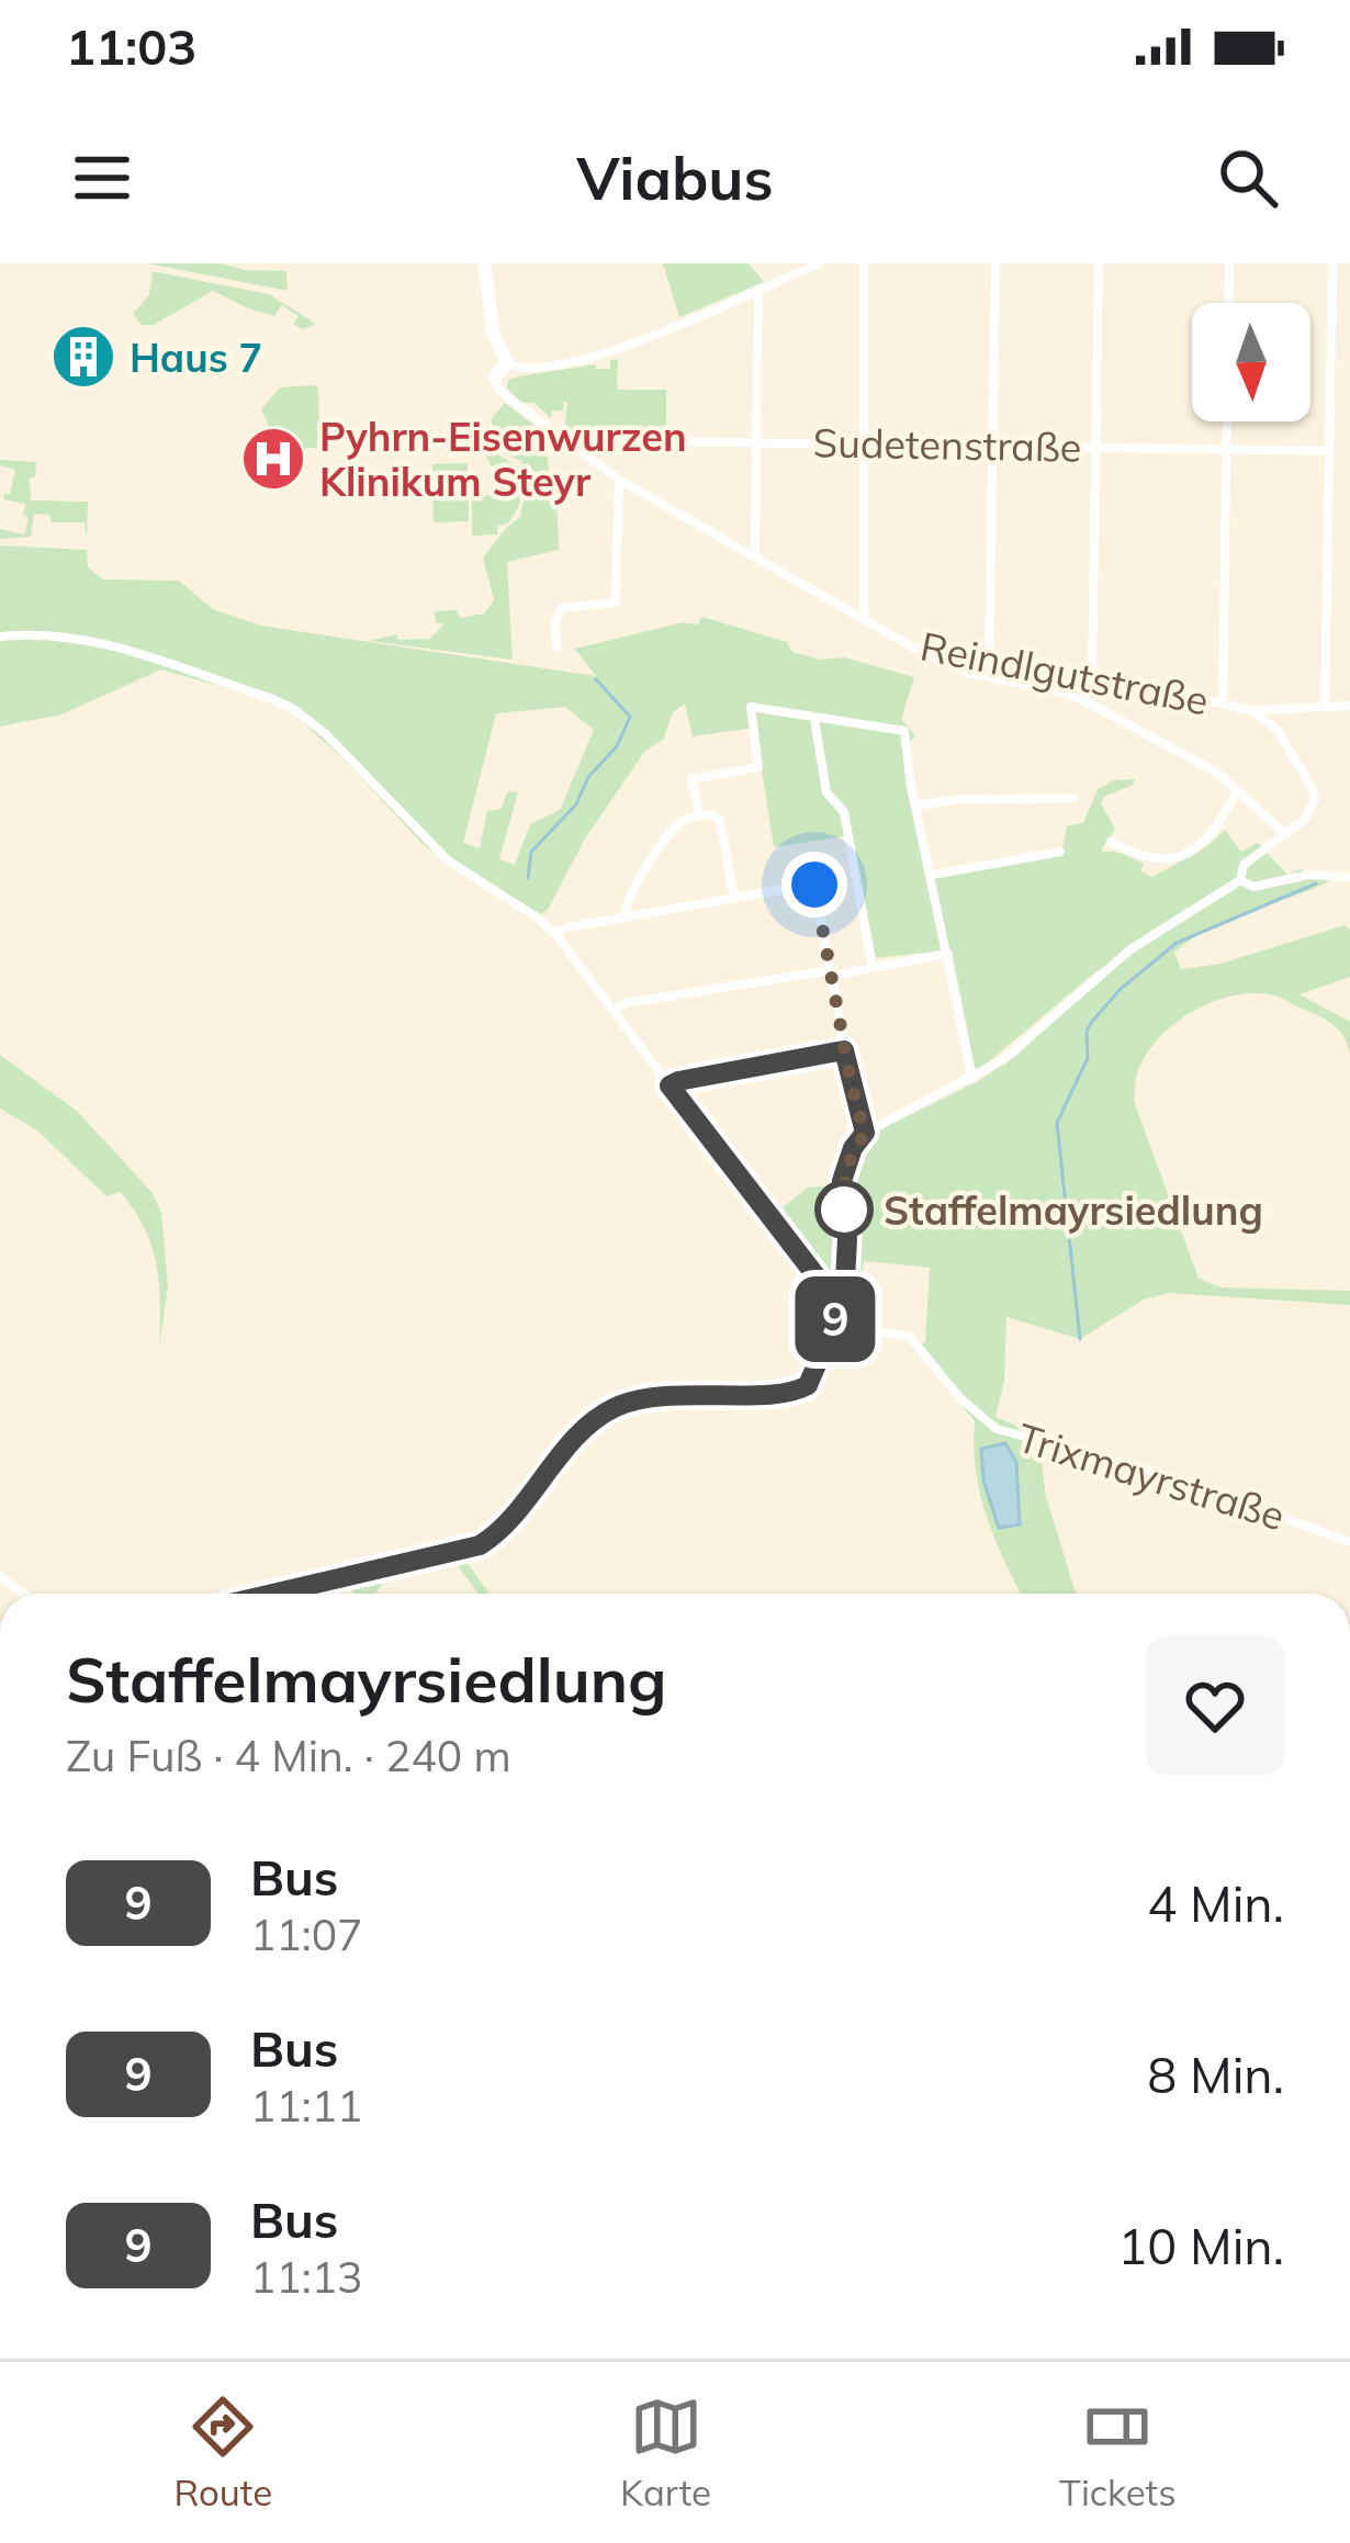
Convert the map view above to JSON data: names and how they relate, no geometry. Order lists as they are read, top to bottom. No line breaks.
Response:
{"streets":{"street":["Sudetenstraße","Reindlgutstraße","Trixmayrstraße"]},"crossings":[["Sudetenstraße","Reindlgutstraße"]],"places":{"building":["Haus 7"],"hospital":["Pyhrn-Eisenwurzen Klinikum Steyr"],"other":["Staffelmayrsiedlung"]},"lines":["bus line 9"],"north":"bottom","page":{"status":"11:03","header":"Viabus","on_map":"9","heading":["Staffelmayrsiedlung","Zu Fuß · 4 Min. · 240 m"],"list":[{"mark":"9","name":"Bus","note":"11:07","value":"4 Min."},{"mark":"9","name":"Bus","note":"11:11","value":"8 Min."},{"mark":"9","name":"Bus","note":"11:13","value":"10 Min."}],"tabs":["Route","Karte","Tickets"]}}
